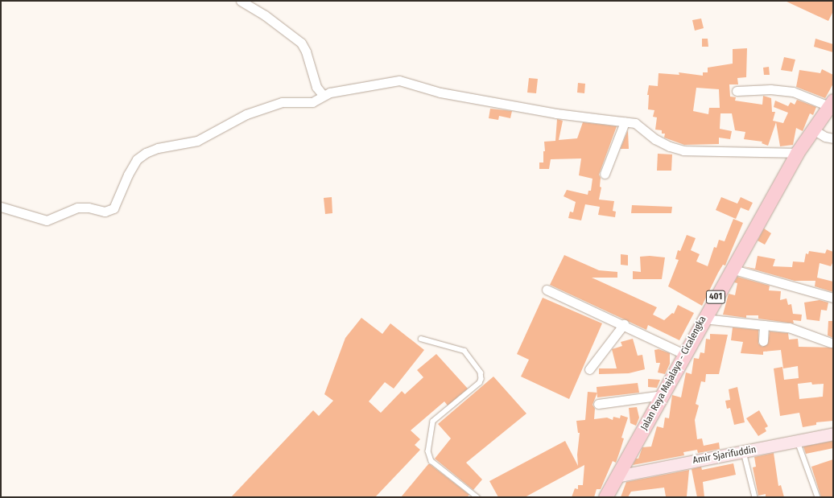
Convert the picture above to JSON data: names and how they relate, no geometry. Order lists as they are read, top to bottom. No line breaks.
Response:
{"streets":{"main road":["401","Jalan Raya Majalaya - Cicalengka","Amir Sjarifuddin"]},"crossings":[["Jalan Raya Majalaya - Cicalengka","Amir Sjarifuddin"]]}
